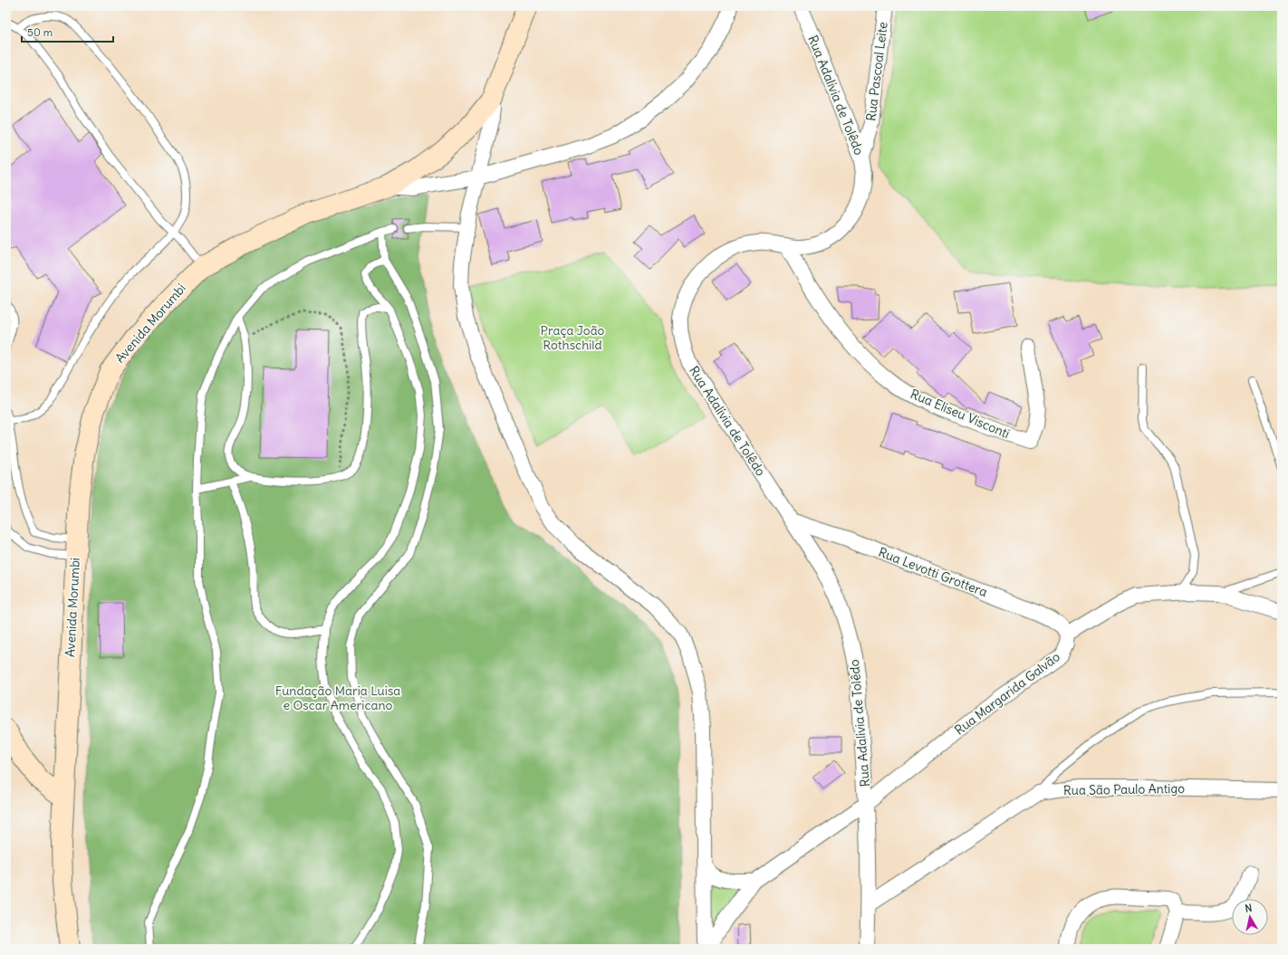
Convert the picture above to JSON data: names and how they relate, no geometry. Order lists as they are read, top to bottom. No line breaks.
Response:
{"streets":{"main road":["Avenida Morumbi"],"street":["Rua Pascoal Leite","Rua Adalívia de Tolêdo","Rua Eliseu Visconti","Rua Levotti Grottera","Rua Margarida Galvão","Rua São Paulo Antigo"]},"crossings":[["Rua Pascoal Leite","Rua Adalívia de Tolêdo"],["Rua Adalívia de Tolêdo","Rua Eliseu Visconti"],["Rua Adalívia de Tolêdo","Rua Levotti Grottera"],["Rua Adalívia de Tolêdo","Rua Margarida Galvão"],["Rua Adalívia de Tolêdo","Rua São Paulo Antigo"],["Rua Levotti Grottera","Rua Margarida Galvão"]],"parks":["Praça João Rothschild","Fundação Maria Luisa e Oscar Americano"],"scale_bar":"50 m","north":"top"}
